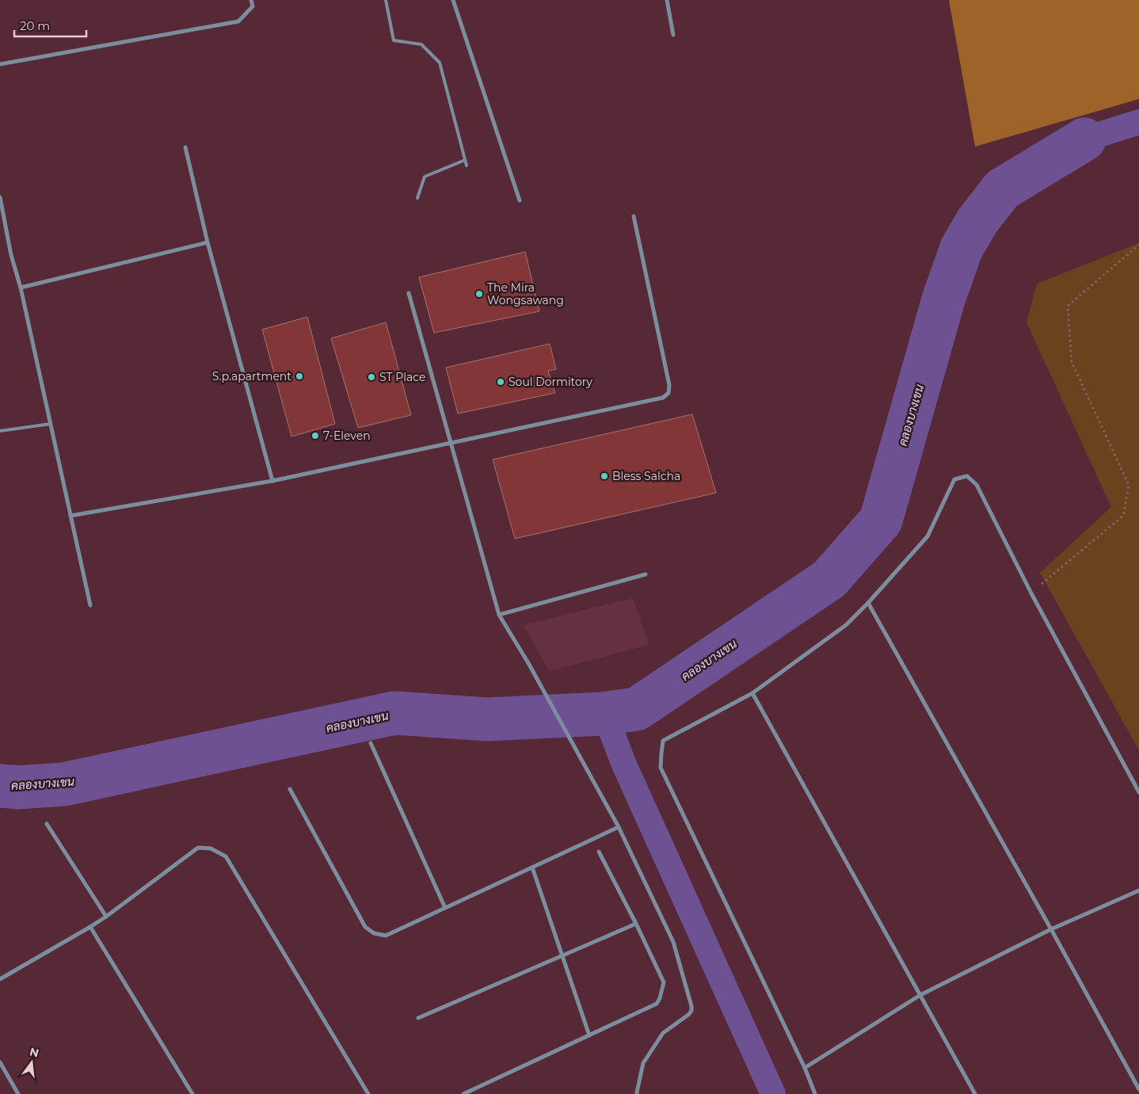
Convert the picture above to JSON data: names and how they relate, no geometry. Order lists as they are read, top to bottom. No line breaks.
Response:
{"water":["คลองบางเขน"],"places":["The Mira Wongsawang","S.p.apartment","ST Place","Soul Dormitory","7-Eleven","Bless Salcha"],"scale_bar":"20 m","north":"top"}
